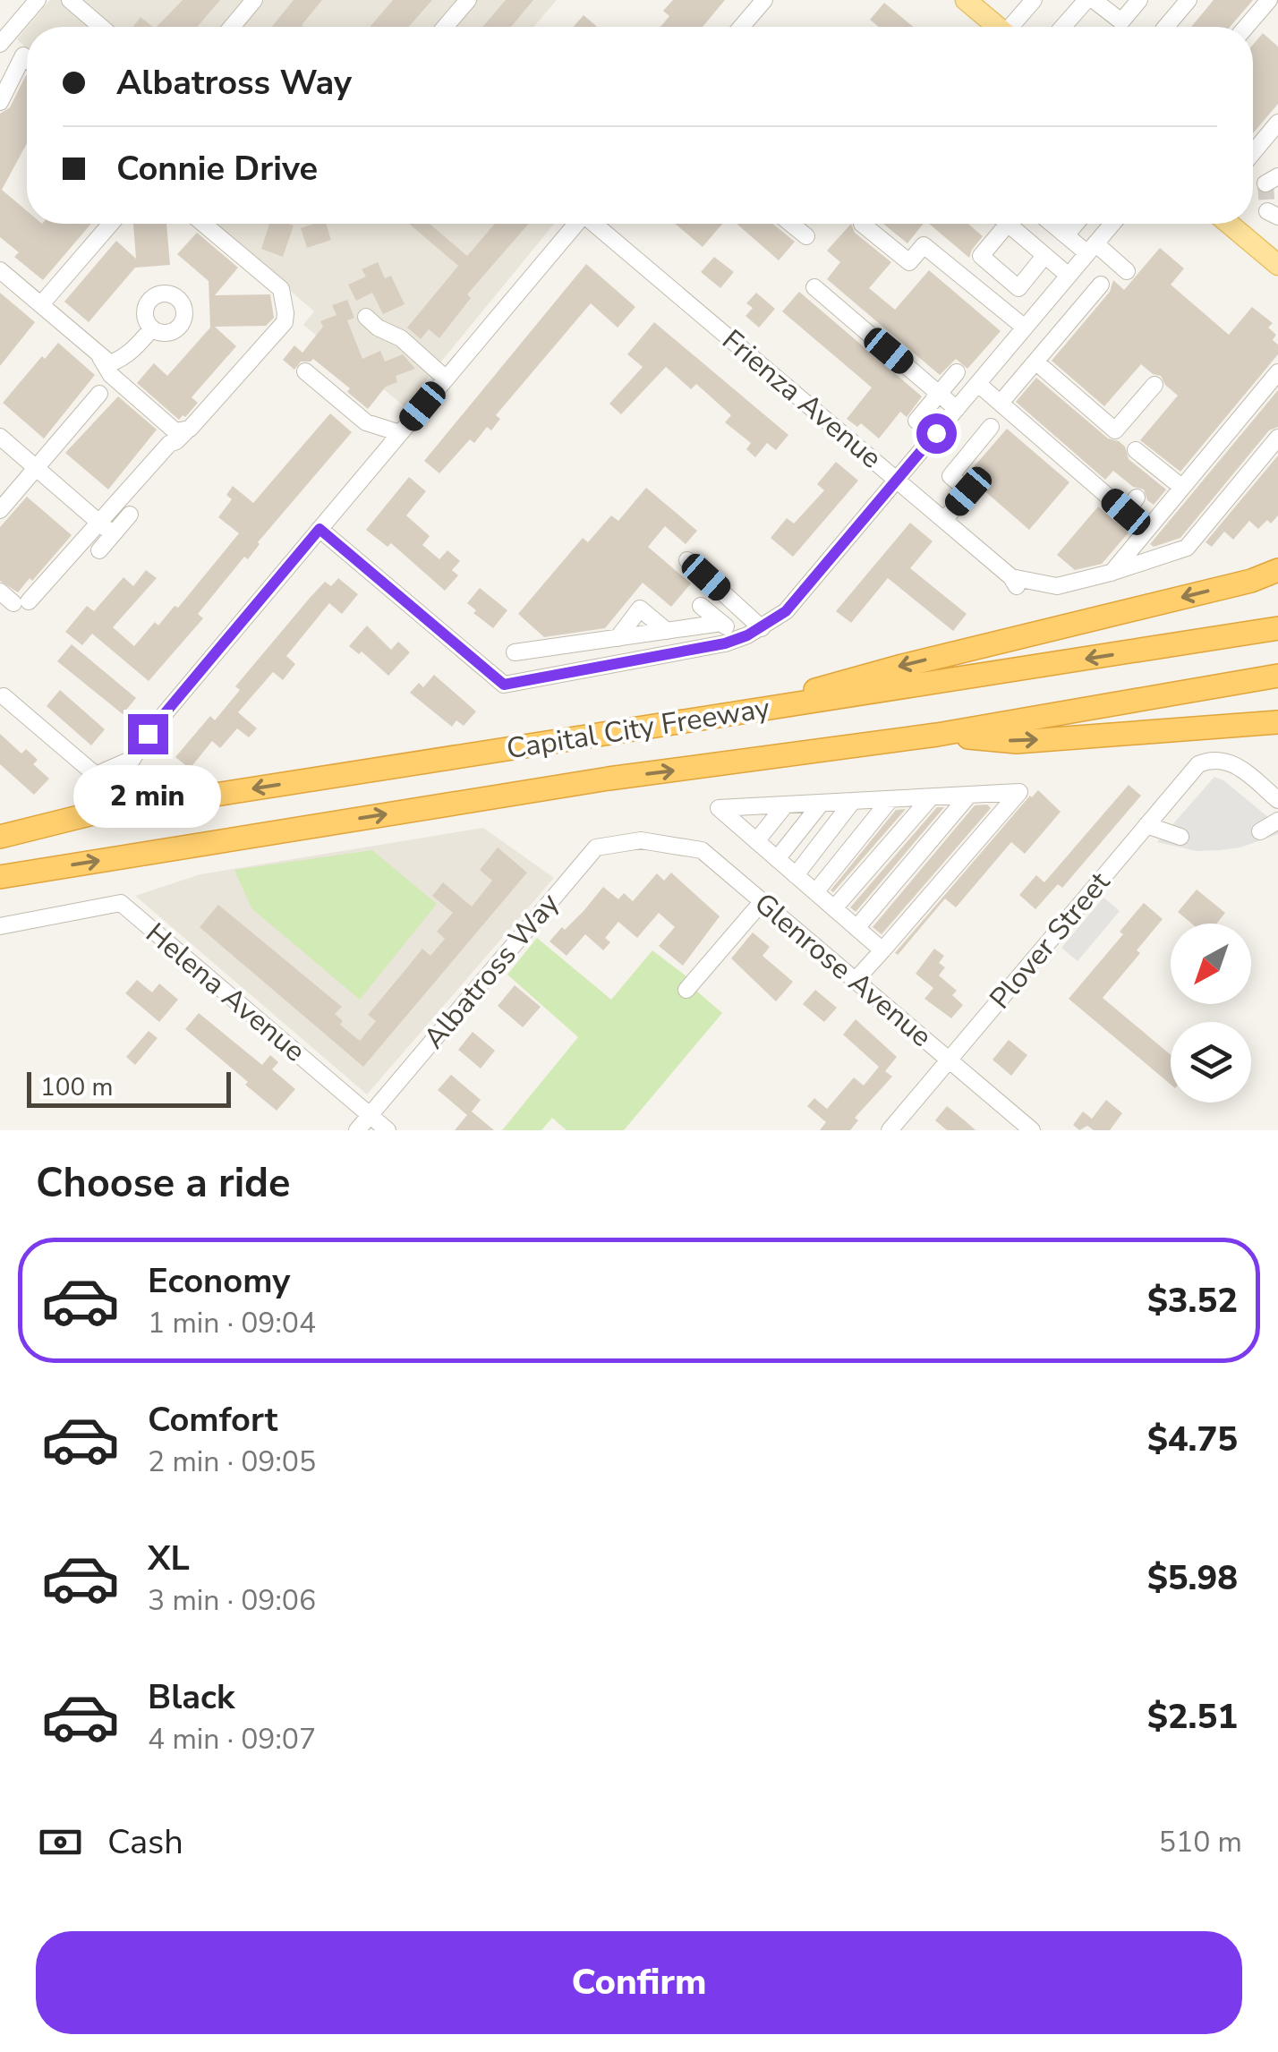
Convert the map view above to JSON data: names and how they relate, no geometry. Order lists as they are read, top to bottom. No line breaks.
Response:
{"streets":{"highway":["Capital City Freeway"],"street":["Frienza Avenue","Plover Street","Glenrose Avenue","Albatross Way","Helena Avenue"]},"crossings":[["Plover Street","Glenrose Avenue"],["Glenrose Avenue","Albatross Way"],["Albatross Way","Helena Avenue"]],"scale_bar":"100 m","north":"bottom left","page":{"banner":["Albatross Way","Connie Drive"],"bubble":"2 min","scale":"100 m","heading":"Choose a ride","list":[{"name":"Economy","note":"1 min · 09:04","value":"$3.52"},{"name":"Comfort","note":"2 min · 09:05","value":"$4.75"},{"name":"XL","note":"3 min · 09:06","value":"$5.98"},{"name":"Black","note":"4 min · 09:07","value":"$2.51"}],"pay":["Cash","510 m"],"buttons":"Confirm"}}
